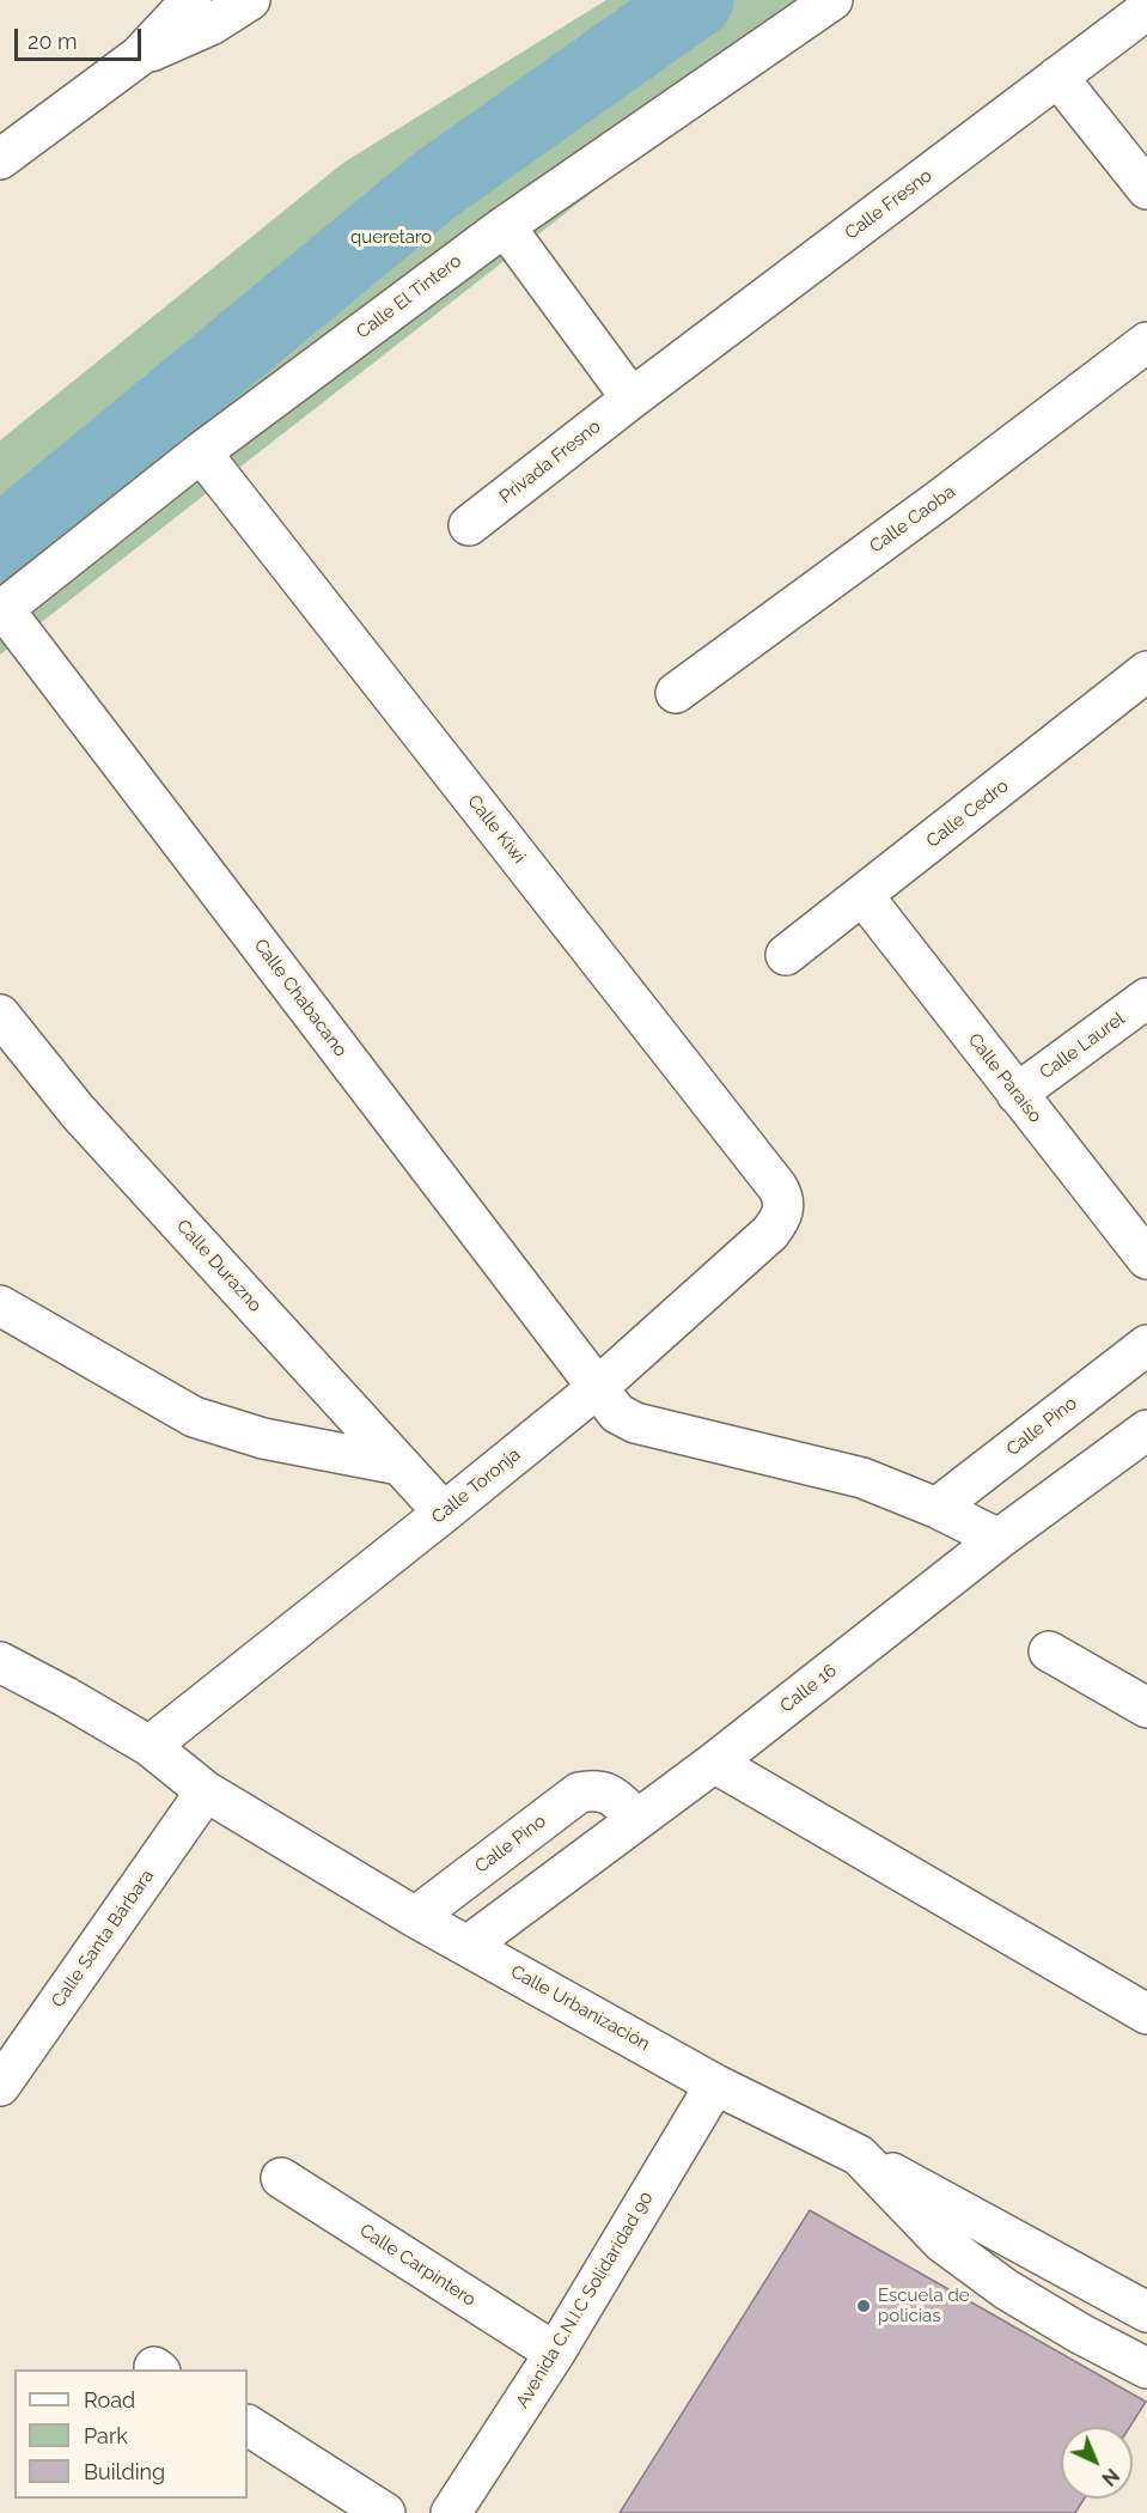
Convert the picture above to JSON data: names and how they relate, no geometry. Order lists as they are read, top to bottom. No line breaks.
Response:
{"streets":{"street":["Calle Fresno","Calle El Tintero","Privada Fresno","Calle Caoba","Calle Cedro","Calle Kiwi","Calle Chabacano","Calle Laurel","Calle Paraíso","Calle Durazno","Calle Pino","Calle Toronja","Calle 16","Calle Santa Bárbara","Calle Urbanización","Calle Carpintero","Avenida C.N.I.C Solidaridad 90"]},"crossings":[["Calle Fresno","Privada Fresno"],["Calle El Tintero","Calle Kiwi"],["Calle El Tintero","Calle Chabacano"],["Calle Cedro","Calle Paraíso"],["Calle Kiwi","Calle Toronja"],["Calle Chabacano","Calle Pino"],["Calle Chabacano","Calle Toronja"],["Calle Chabacano","Calle 16"],["Calle Laurel","Calle Paraíso"],["Calle Durazno","Calle Toronja"],["Calle Pino","Calle 16"],["Calle Pino","Calle Urbanización"],["Calle Toronja","Calle Urbanización"],["Calle 16","Calle Urbanización"],["Calle Santa Bárbara","Calle Urbanización"],["Calle Urbanización","Avenida C.N.I.C Solidaridad 90"],["Calle Carpintero","Avenida C.N.I.C Solidaridad 90"]],"parks":["queretaro"],"places":["Escuela de policias"],"legend":["Road","Park","Building"],"scale_bar":"20 m","north":"bottom right"}
